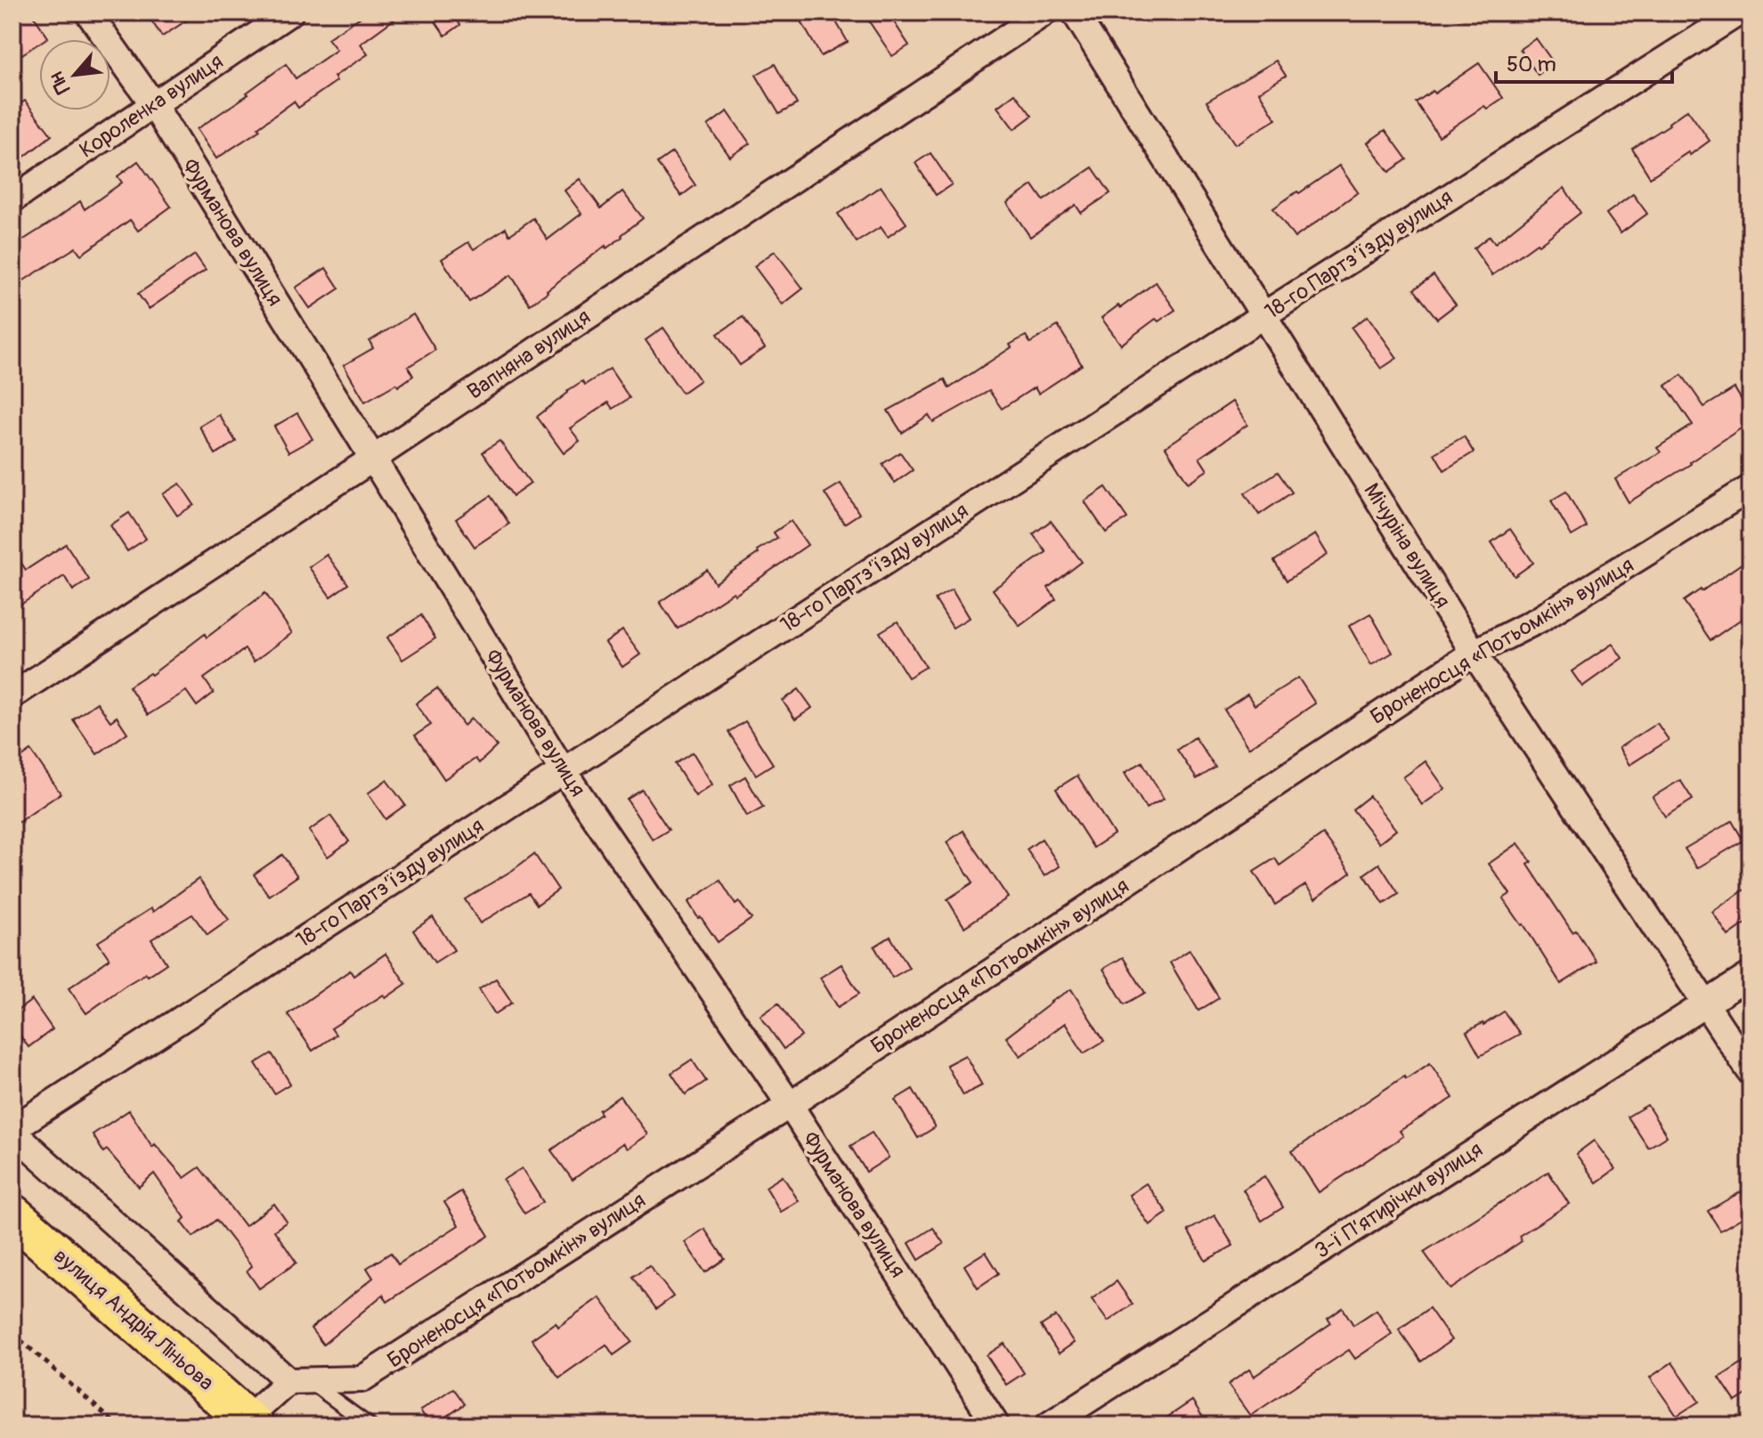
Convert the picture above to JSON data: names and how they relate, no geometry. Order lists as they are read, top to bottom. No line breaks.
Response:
{"streets":{"main road":["вулиця Андрія Ліньова"],"street":["Короленка вулиця","Фурманова вулиця","18-го Партз’їзду вулиця","Вапняна вулиця","Мічуріна вулиця","Броненосця «Потьомкін» вулиця","3-ї П’ятирічки вулиця"]},"crossings":[["Короленка вулиця","Фурманова вулиця"],["Фурманова вулиця","18-го Партз’їзду вулиця"],["Фурманова вулиця","Вапняна вулиця"],["Фурманова вулиця","Броненосця «Потьомкін» вулиця"],["18-го Партз’їзду вулиця","Мічуріна вулиця"],["18-го Партз’їзду вулиця","Броненосця «Потьомкін» вулиця"],["Мічуріна вулиця","Броненосця «Потьомкін» вулиця"],["Мічуріна вулиця","3-ї П’ятирічки вулиця"]],"scale_bar":"50 m","north":"bottom left"}
